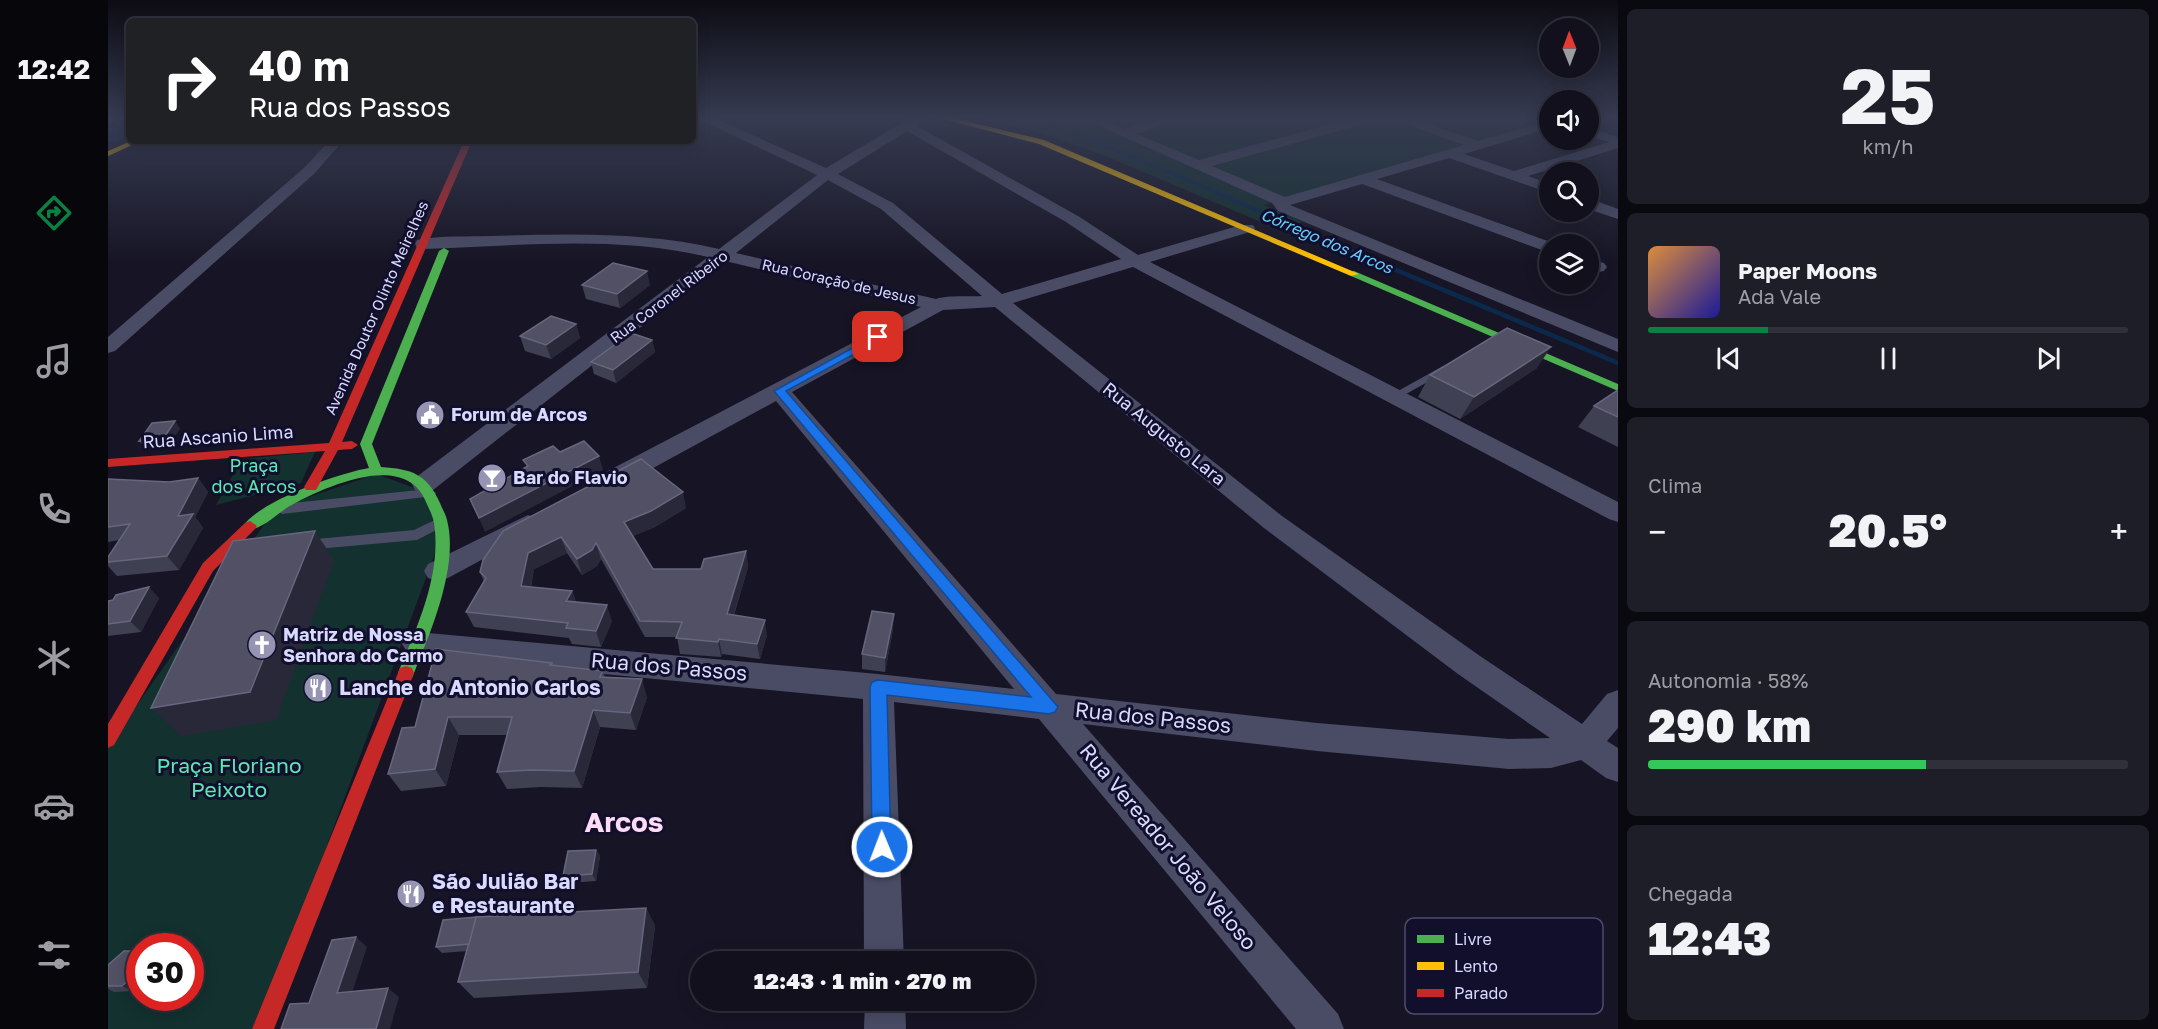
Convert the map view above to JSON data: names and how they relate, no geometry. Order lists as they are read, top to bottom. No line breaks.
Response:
{"streets":{"main road":["Avenida Doutor Olinto Meirelhes","Rua Ascanio Lima"],"street":["Rua Coração de Jesus","Rua Coronel Ribeiro","Rua Augusto Lara","Rua dos Passos","Rua Vereador João Veloso"]},"crossings":[["Rua Coração de Jesus","Rua Coronel Ribeiro"],["Rua Coração de Jesus","Avenida Doutor Olinto Meirelhes"],["Rua Coração de Jesus","Rua Augusto Lara"],["Rua Coronel Ribeiro","Rua Augusto Lara"],["Avenida Doutor Olinto Meirelhes","Rua Ascanio Lima"],["Rua Augusto Lara","Rua dos Passos"],["Rua dos Passos","Rua Vereador João Veloso"]],"districts":["Arcos"],"water":["Córrego dos Arcos"],"parks":["Praça dos Arcos","Praça Floriano Peixoto"],"places":{"public building":["Forum de Arcos"],"bar":["Bar do Flavio"],"church":["Matriz de Nossa Senhora do Carmo"],"restaurant":["Lanche do Antonio Carlos","São Julião Bar e Restaurante"]},"legend":["Livre","Lento","Parado"],"north":"top","page":{"tabs":"12:42","tile":[["25","km/h"],"Clima",["Autonomia · 58%","290 km"],["Chegada","12:43"]],"turn":["40 m","Rua dos Passos"],"song":["Paper Moons","Ada Vale"],"heat":["−","20.5°","+"],"limit":"30","trip":"12:43 · 1 min · 270 m"}}
